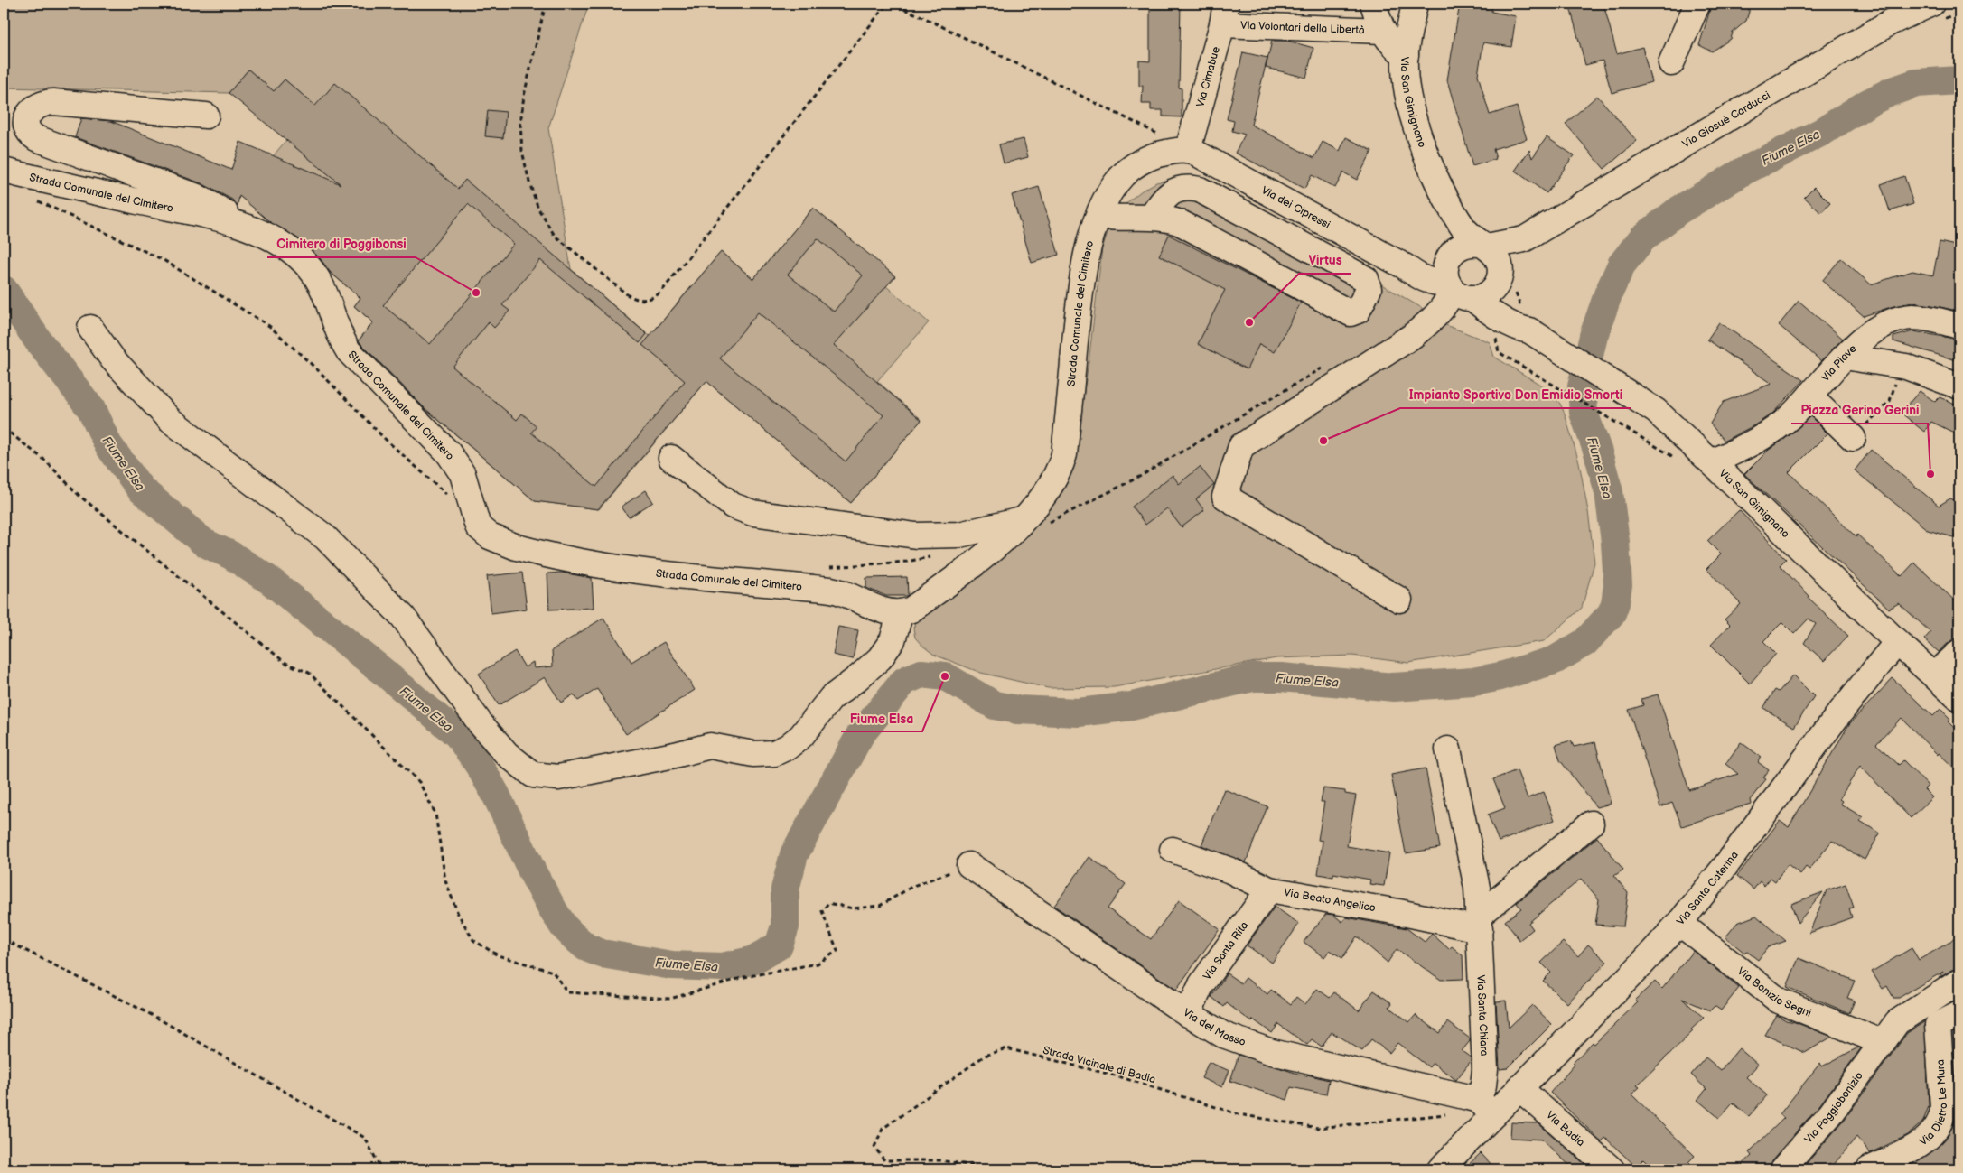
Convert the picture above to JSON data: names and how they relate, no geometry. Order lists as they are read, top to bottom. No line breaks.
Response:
{"streets":{"street":["Via Volontari della Libertà","Via Cimabue","Via San Gimignano","Via Giosuè Carducci","Strada Comunale del Cimitero","Via dei Cipressi","Via Piave","Via Santa Caterina","Via Beato Angelico","Via Santa Rita","Via Bonizio Segni","Via Santa Chiara","Via del Masso","Via Dietro Le Mura","Via Poggiobonizio","Via Badia"],"path":["Strada Vicinale di Badia"]},"crossings":[["Via Volontari della Libertà","Via Cimabue"],["Via Cimabue","Strada Comunale del Cimitero"],["Via Cimabue","Via dei Cipressi"],["Via San Gimignano","Via Giosuè Carducci"],["Via San Gimignano","Via dei Cipressi"],["Via San Gimignano","Via Piave"],["Via San Gimignano","Via Santa Caterina"],["Via Giosuè Carducci","Via dei Cipressi"],["Strada Comunale del Cimitero","Via dei Cipressi"],["Via Santa Caterina","Via Bonizio Segni"],["Via Santa Caterina","Via Santa Chiara"],["Via Santa Caterina","Via del Masso"],["Via Santa Caterina","Via Badia"],["Via Beato Angelico","Via Santa Rita"],["Via Beato Angelico","Via Santa Chiara"],["Via Santa Rita","Via del Masso"],["Via Bonizio Segni","Via Poggiobonizio"],["Via Santa Chiara","Via del Masso"]],"water":["Fiume Elsa"],"places":["Cimitero di Poggibonsi","Virtus","Impianto Sportivo Don Emidio Smorti","Piazza Gerino Gerini","Fiume Elsa"]}
